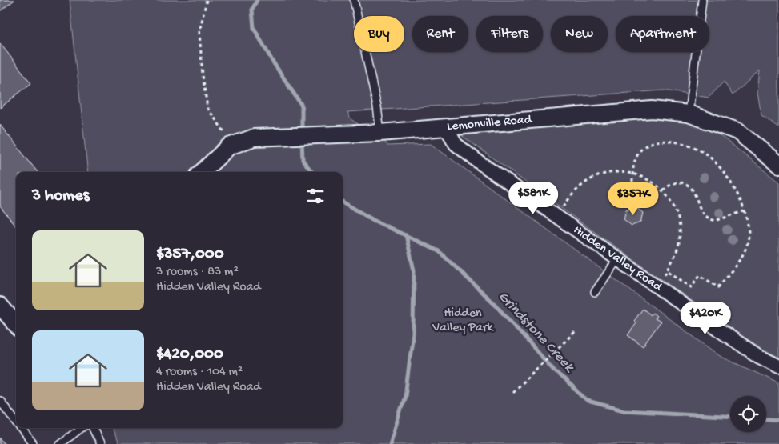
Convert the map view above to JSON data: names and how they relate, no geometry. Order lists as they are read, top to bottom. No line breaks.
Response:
{"streets":{"street":["Lemonville Road","Hidden Valley Road"]},"crossings":[["Lemonville Road","Hidden Valley Road"]],"water":["Grindstone Creek"],"parks":["Hidden Valley Park"],"page":{"chip":["Buy","Rent","Filters","New","Apartment"],"heading":"3 homes","price":["$581K","$357K","$420K"],"list":[{"name":"$357,000","note":"3 rooms · 83 m² · Hidden Valley Road"},{"name":"$420,000","note":"4 rooms · 104 m² · Hidden Valley Road"}]}}
